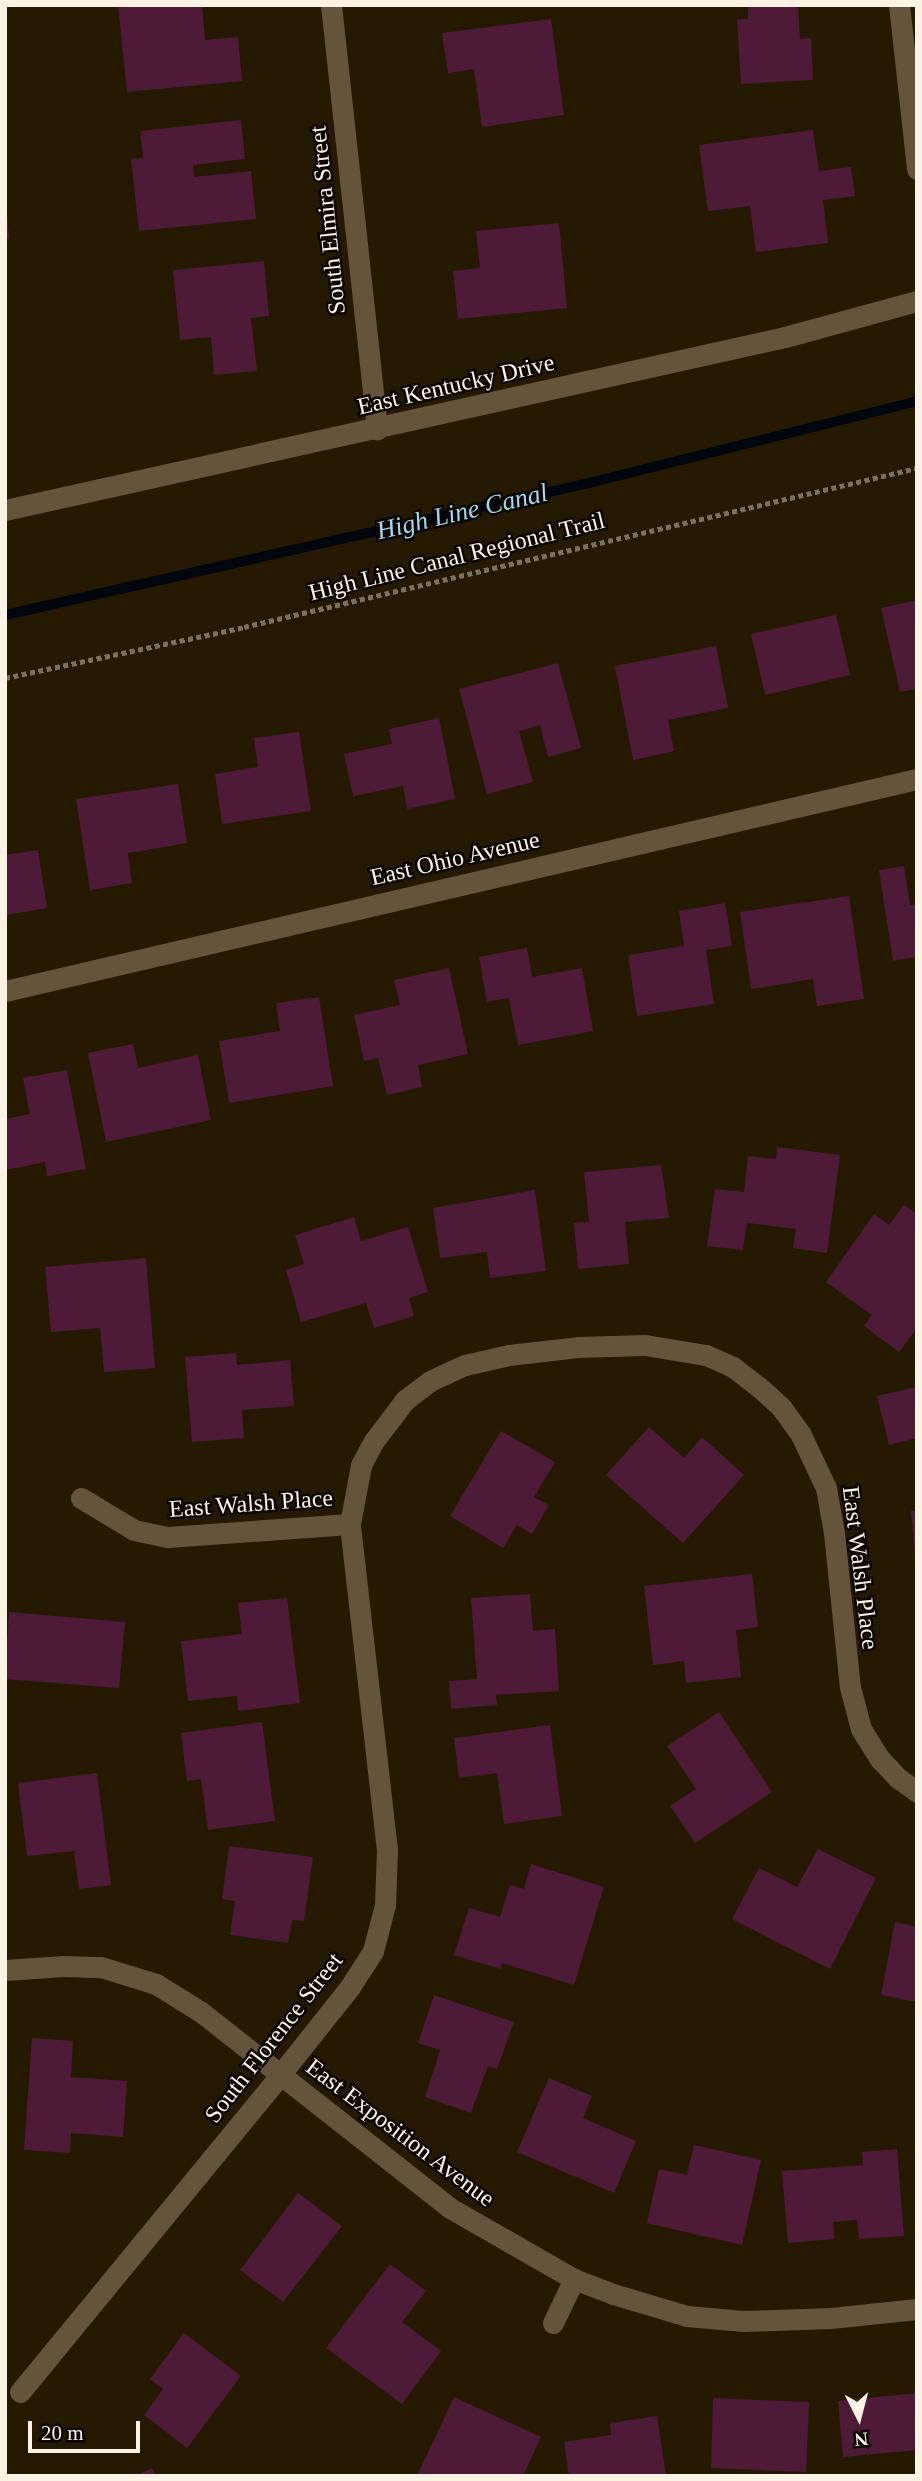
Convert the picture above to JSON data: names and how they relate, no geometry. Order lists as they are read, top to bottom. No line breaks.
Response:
{"streets":{"street":["South Elmira Street","East Kentucky Drive","East Ohio Avenue","East Walsh Place","South Florence Street","East Exposition Avenue"],"path":["High Line Canal Regional Trail"]},"crossings":[["South Elmira Street","East Kentucky Drive"],["East Walsh Place","South Florence Street"],["South Florence Street","East Exposition Avenue"]],"water":["High Line Canal"],"scale_bar":"20 m","north":"bottom"}
